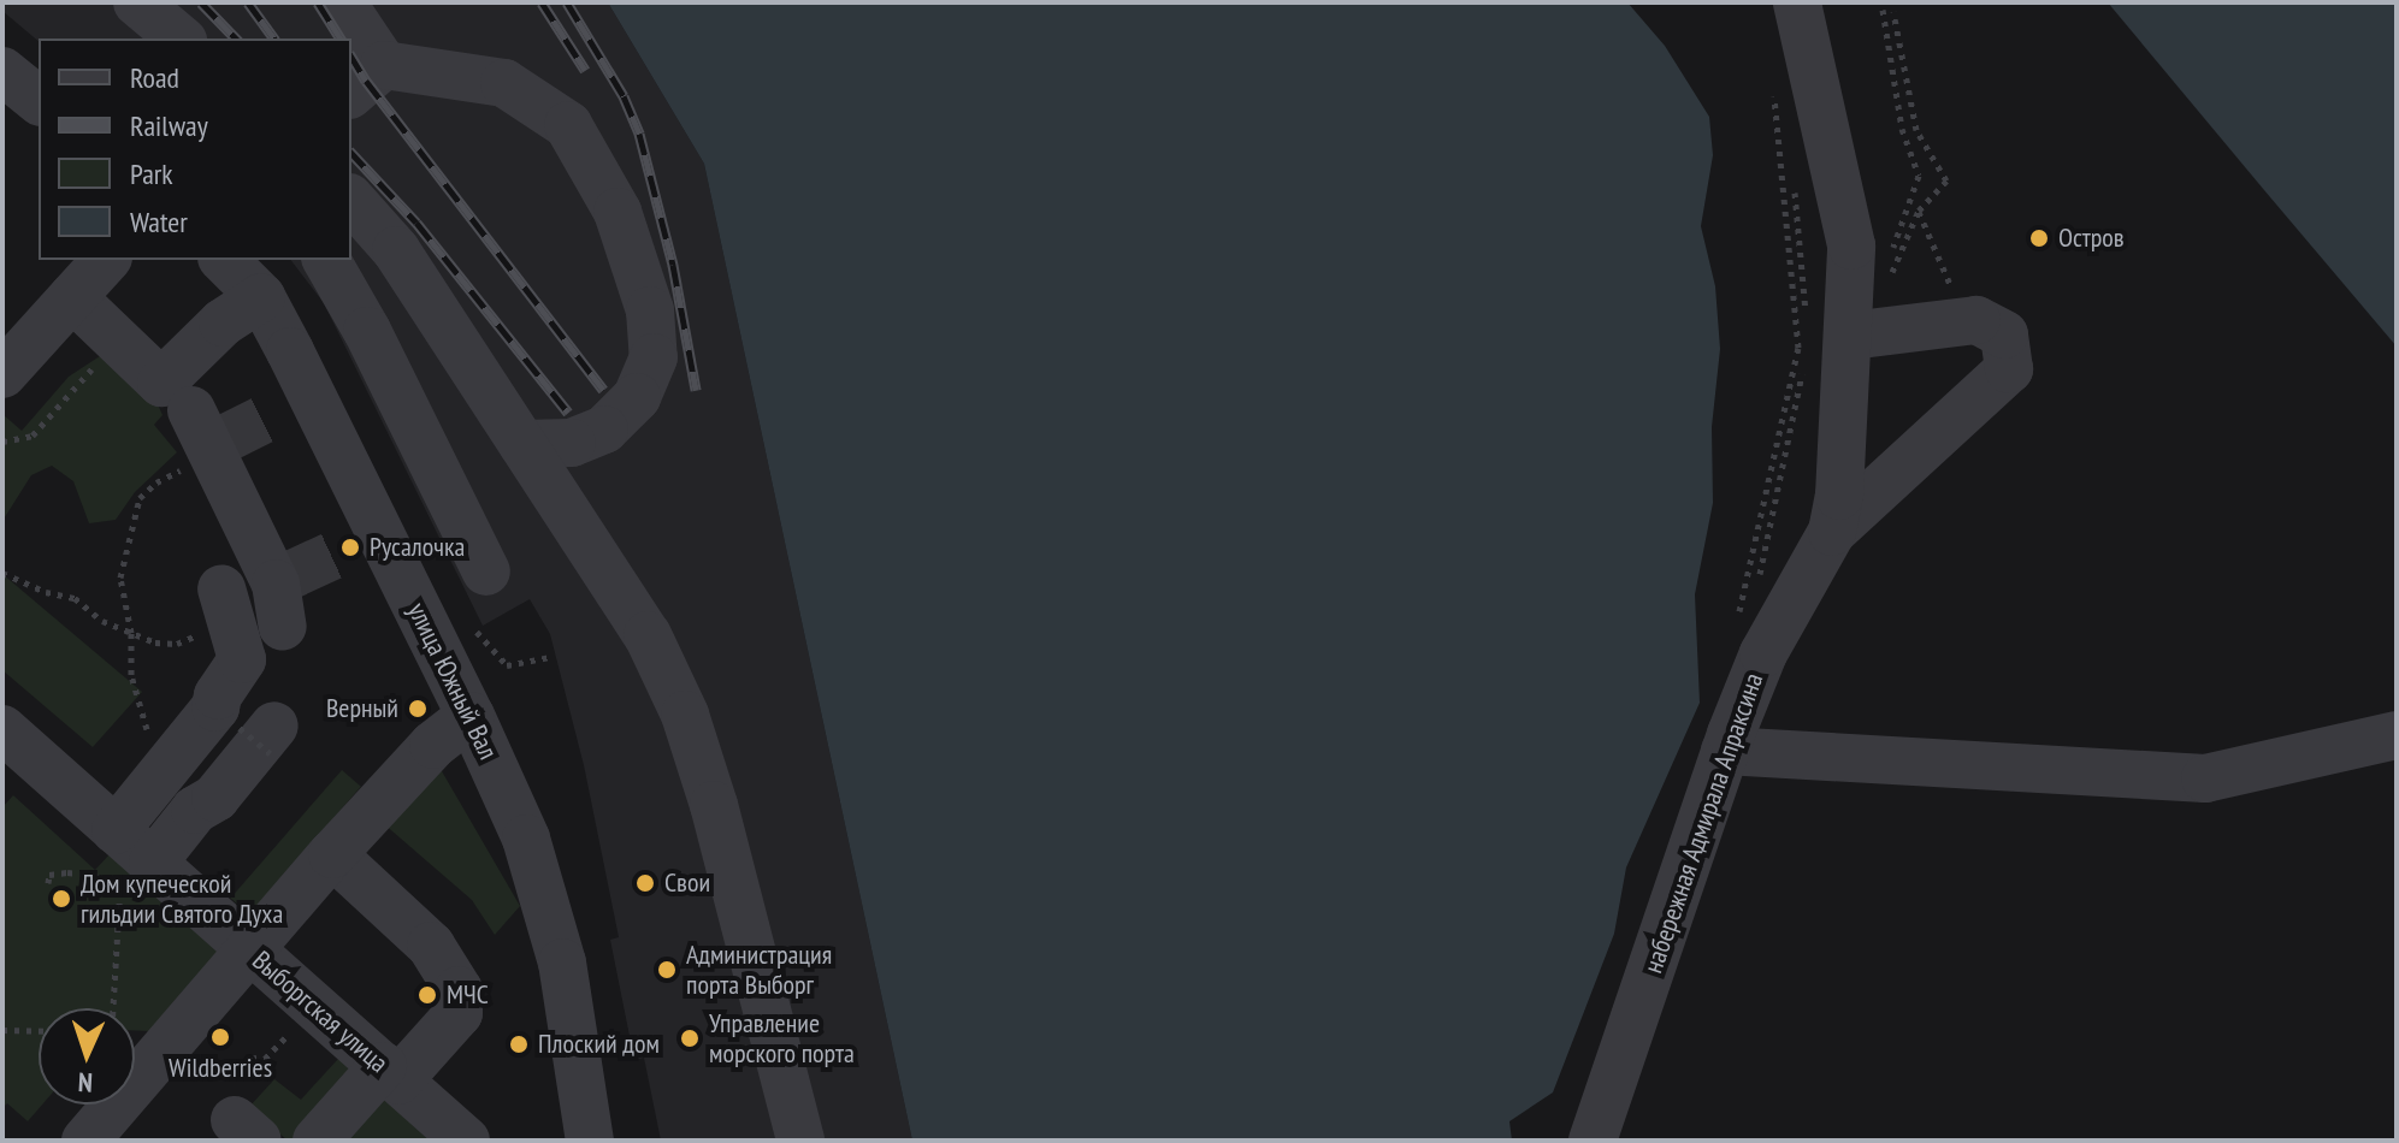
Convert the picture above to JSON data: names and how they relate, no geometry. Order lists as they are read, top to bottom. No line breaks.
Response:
{"streets":{"street":["улица Южный Вал","набережная Адмирала Апраксина","Выборгская улица"]},"places":["Остров","Русалочка","Верный","Свои","Дом купеческой гильдии Святого Духа","Администрация порта Выборг","МЧС","Wildberries","Управление морского порта","Плоский дом"],"legend":["Road","Railway","Park","Water"],"north":"bottom"}
